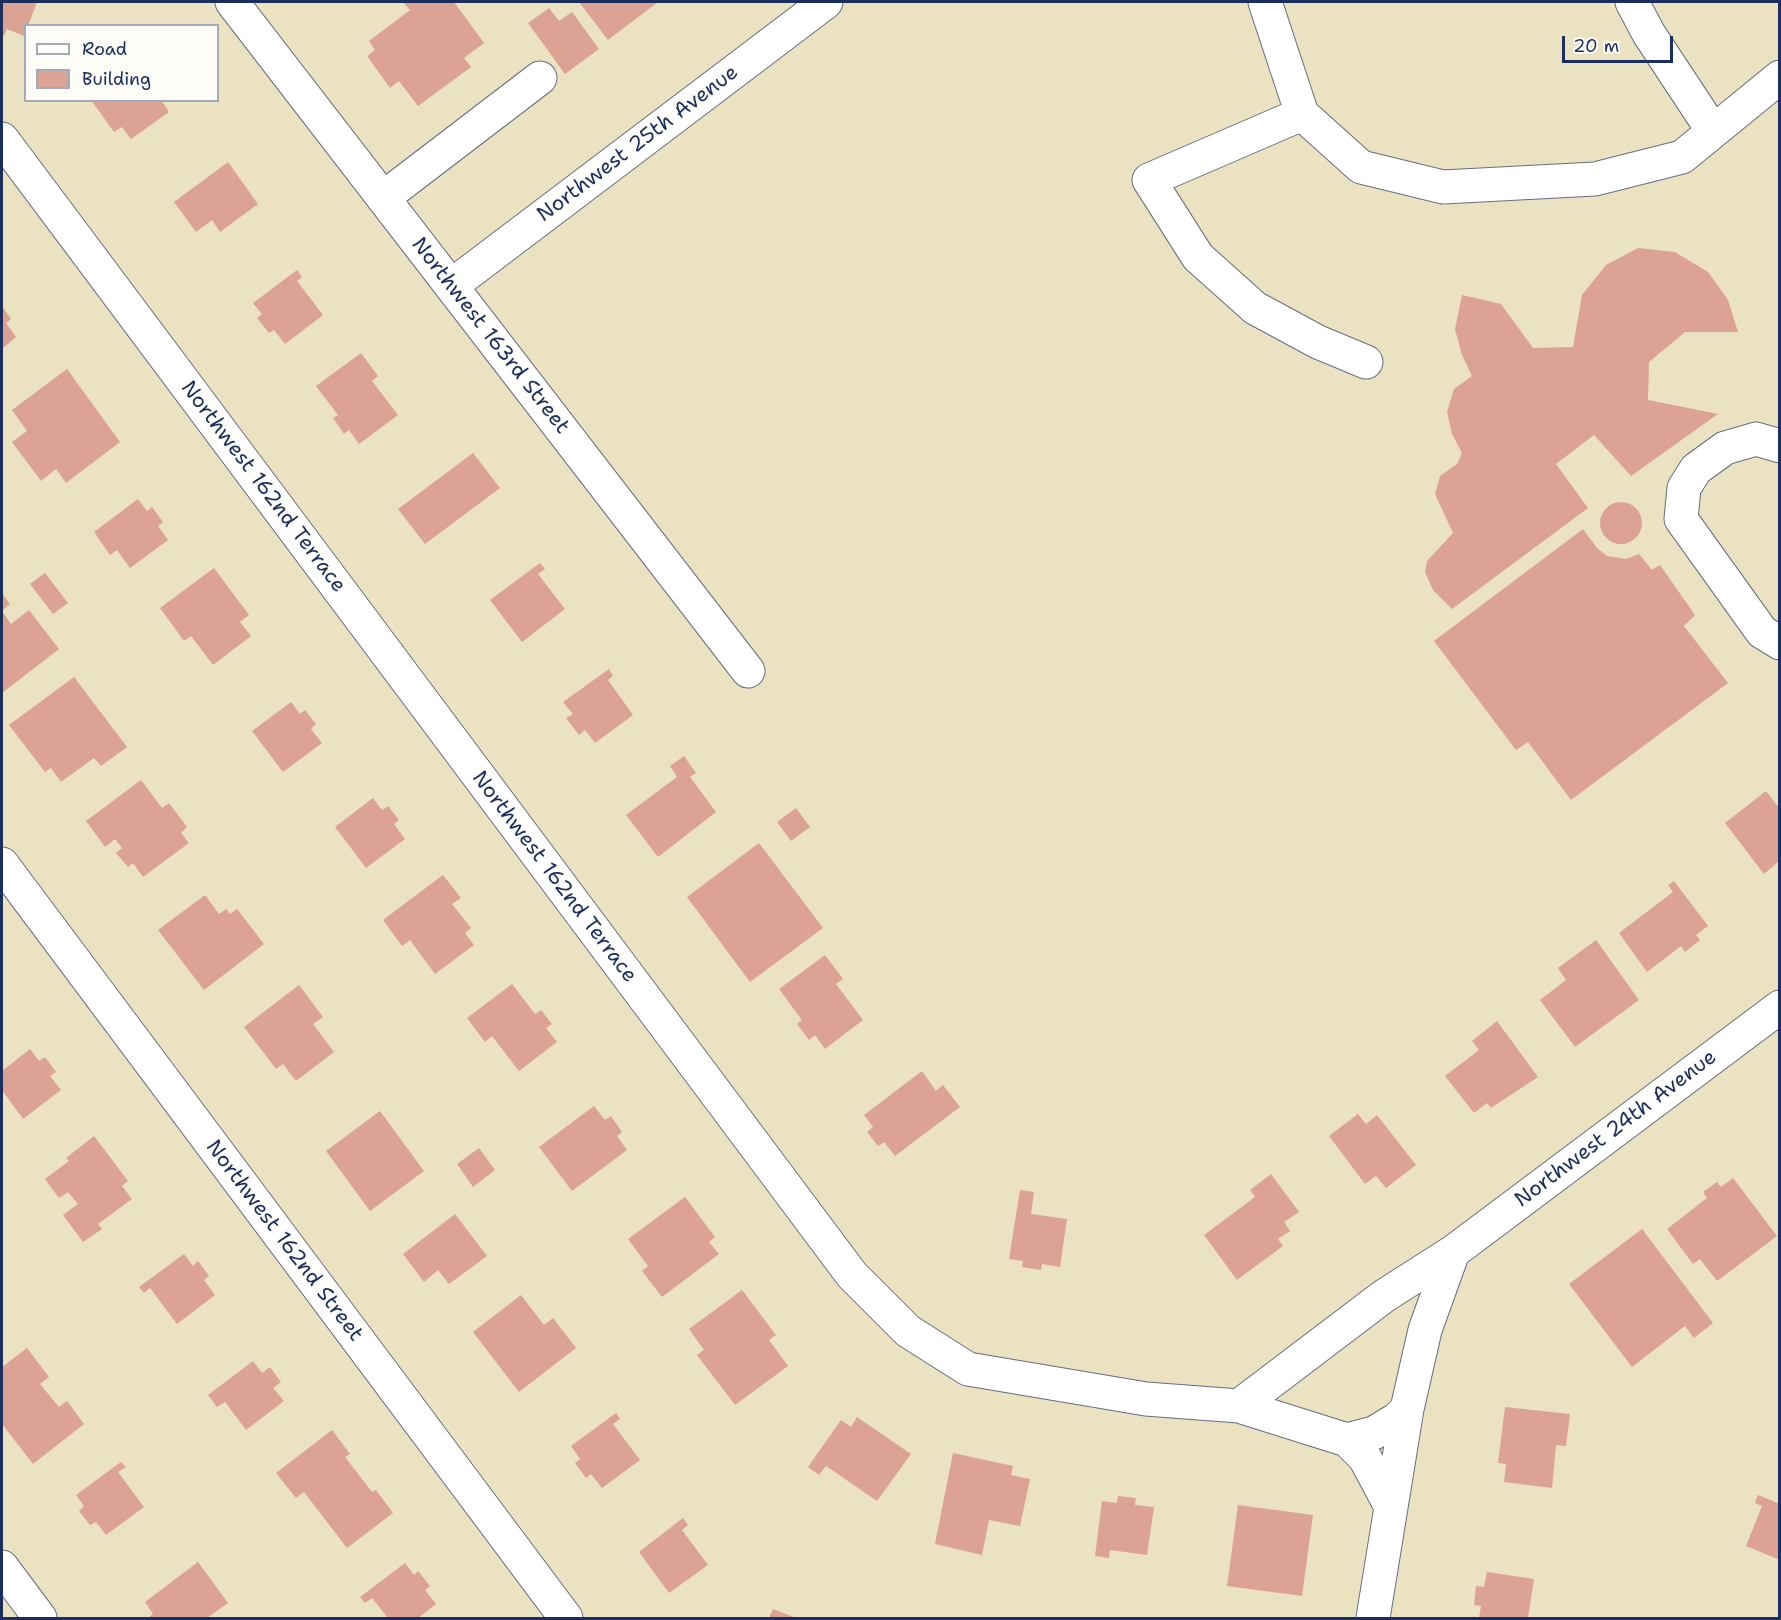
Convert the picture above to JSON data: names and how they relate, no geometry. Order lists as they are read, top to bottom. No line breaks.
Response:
{"streets":{"street":["Northwest 25th Avenue","Northwest 163rd Street","Northwest 162nd Terrace","Northwest 24th Avenue","Northwest 162nd Street"]},"crossings":[["Northwest 25th Avenue","Northwest 163rd Street"]],"legend":["Road","Building"],"scale_bar":"20 m"}
